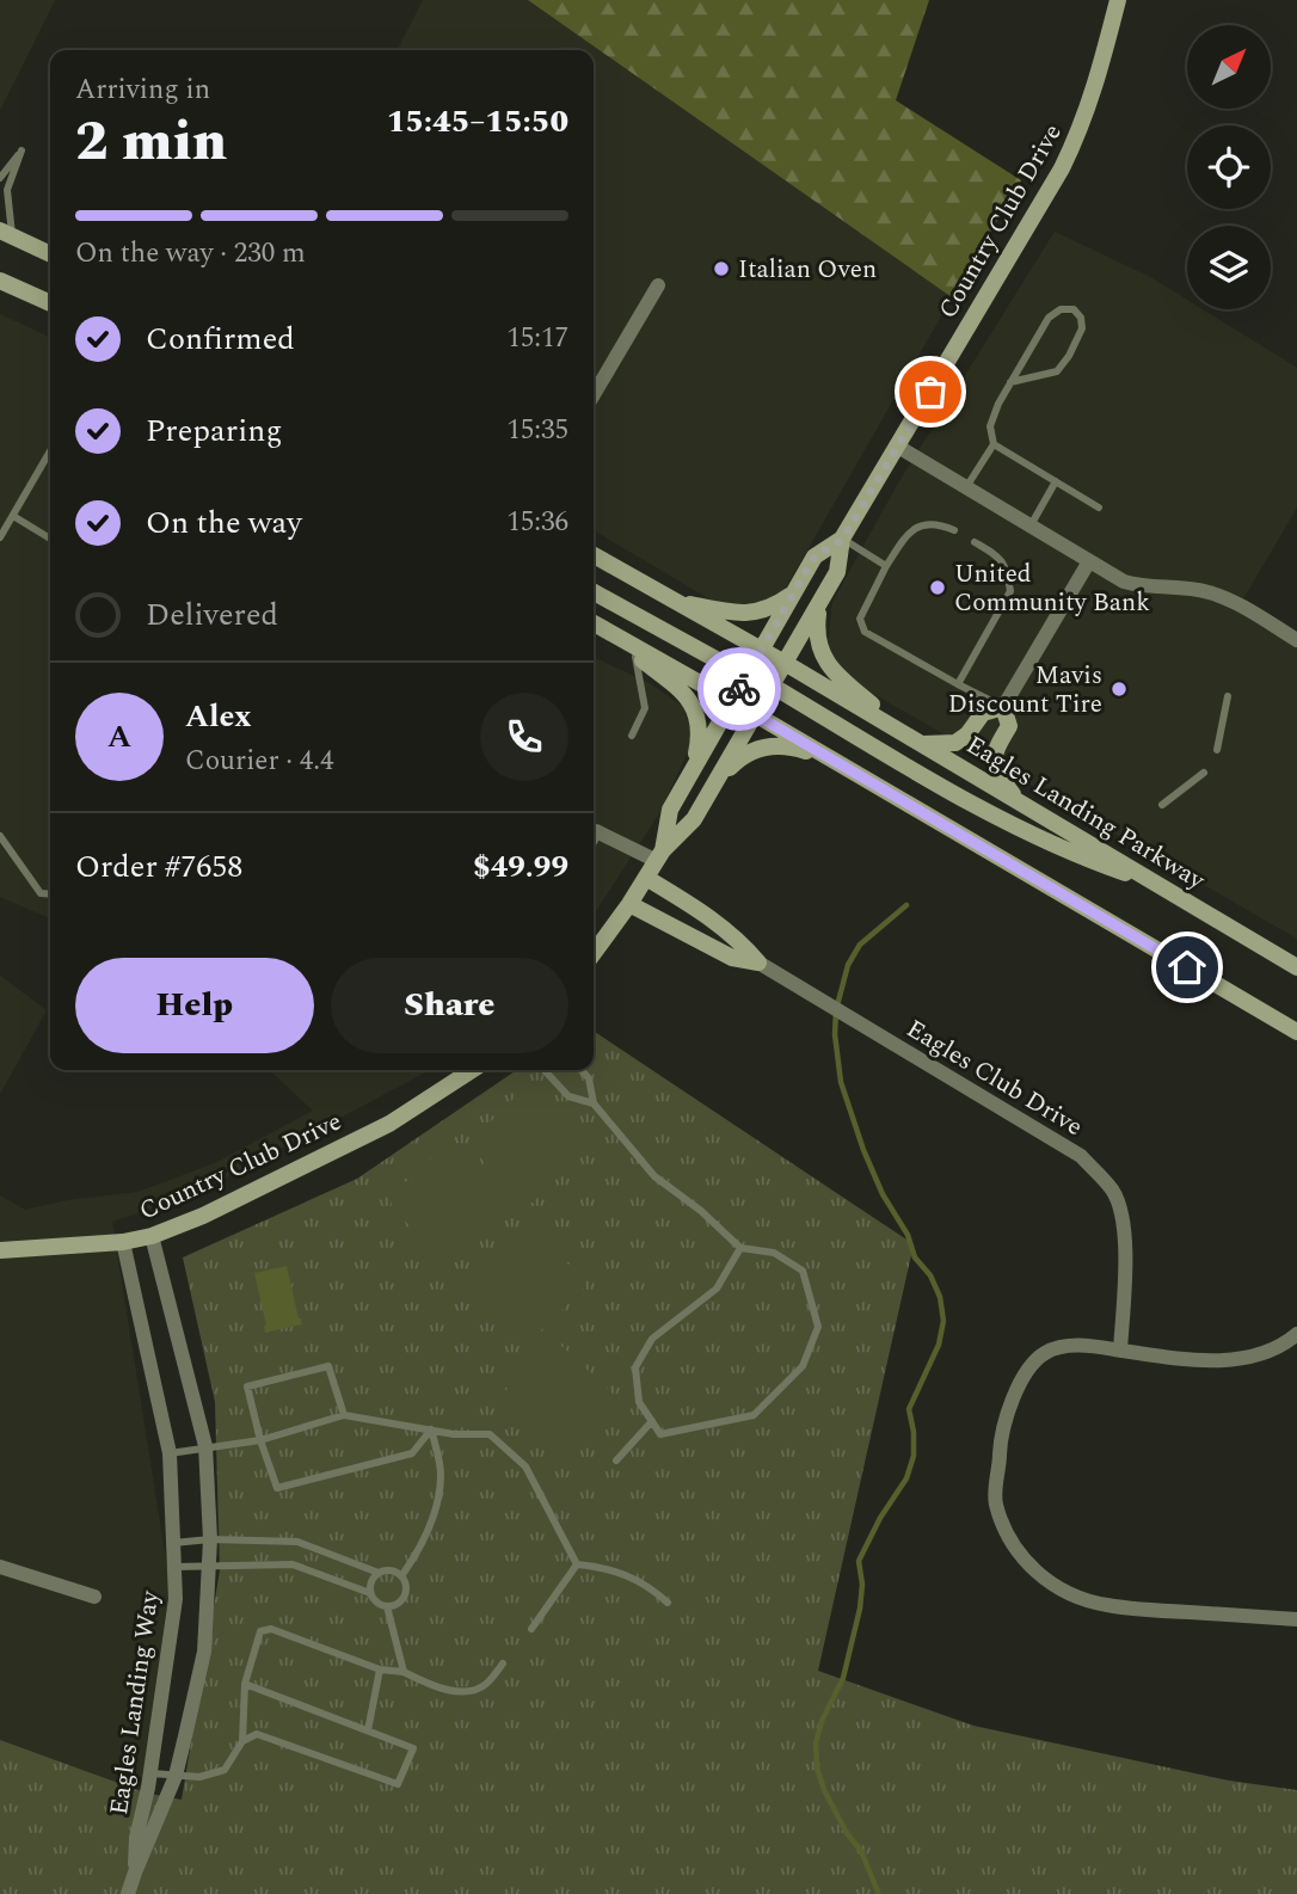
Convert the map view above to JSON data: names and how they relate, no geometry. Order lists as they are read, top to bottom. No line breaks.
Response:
{"streets":{"main road":["Country Club Drive","Eagles Landing Parkway"],"street":["Eagles Club Drive","Eagles Landing Way"]},"crossings":[["Country Club Drive","Eagles Landing Parkway"],["Country Club Drive","Eagles Landing Way"]],"places":["Italian Oven","United Community Bank","Mavis Discount Tire"],"north":"top right","page":{"heading":["2 min","Arriving in","15:45–15:50"],"panel":["Alex","Courier · 4.4","Order #7658","$49.99"],"bar":"On the way · 230 m","list":[["Confirmed","15:17"],["Preparing","15:35"],["On the way","15:36"],"Delivered"],"round":"A","buttons":["Help","Share"]}}
